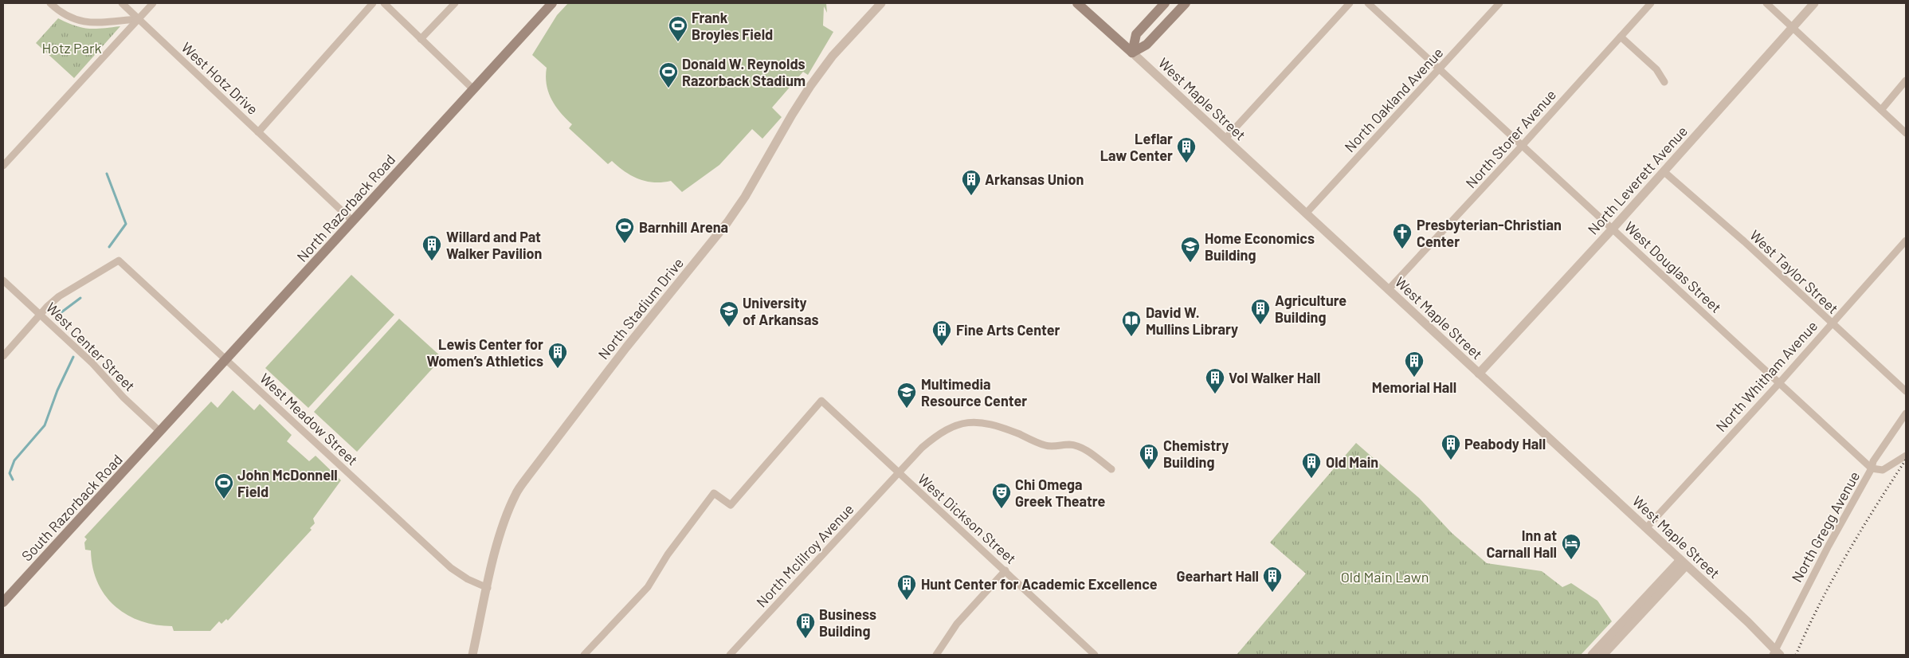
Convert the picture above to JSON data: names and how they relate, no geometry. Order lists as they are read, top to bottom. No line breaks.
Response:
{"streets":{"main road":["West Maple Street","North Razorback Road","South Razorback Road"],"street":["West Hotz Drive","North Oakland Avenue","North Storer Avenue","North Leverett Avenue","West Douglas Street","West Taylor Street","North Stadium Drive","West Center Street","North Whitham Avenue","West Meadow Street","West Dickson Street","North Gregg Avenue","North McIilroy Avenue"]},"crossings":[["West Hotz Drive","North Razorback Road"],["West Maple Street","North Oakland Avenue"],["West Maple Street","North Storer Avenue"],["West Maple Street","North Leverett Avenue"],["West Maple Street","North Whitham Avenue"],["West Maple Street","North Gregg Avenue"],["North Oakland Avenue","West Douglas Street"],["North Storer Avenue","West Douglas Street"],["North Leverett Avenue","West Douglas Street"],["North Leverett Avenue","West Taylor Street"],["North Razorback Road","West Center Street"],["North Razorback Road","West Meadow Street"],["North Razorback Road","South Razorback Road"],["West Douglas Street","North Whitham Avenue"],["West Douglas Street","North Gregg Avenue"],["West Taylor Street","North Whitham Avenue"],["North Stadium Drive","West Meadow Street"],["West Center Street","West Meadow Street"],["West Center Street","South Razorback Road"],["West Dickson Street","North McIilroy Avenue"]],"parks":["Hotz Park","Old Main Lawn"],"places":{"sports":["Frank Broyles Field","Donald W. Reynolds Razorback Stadium","Barnhill Arena","John McDonnell Field"],"building":["Leflar Law Center","Arkansas Union","Willard and Pat Walker Pavilion","Agriculture Building","Fine Arts Center","Lewis Center for Women’s Athletics","Memorial Hall","Vol Walker Hall","Peabody Hall","Chemistry Building","Old Main","Gearhart Hall","Hunt Center for Academic Excellence","Business Building"],"church":["Presbyterian-Christian Center"],"school or university":["Home Economics Building","University of Arkansas","Multimedia Resource Center"],"library":["David W. Mullins Library"],"theatre":["Chi Omega Greek Theatre"],"hotel":["Inn at Carnall Hall"]}}
